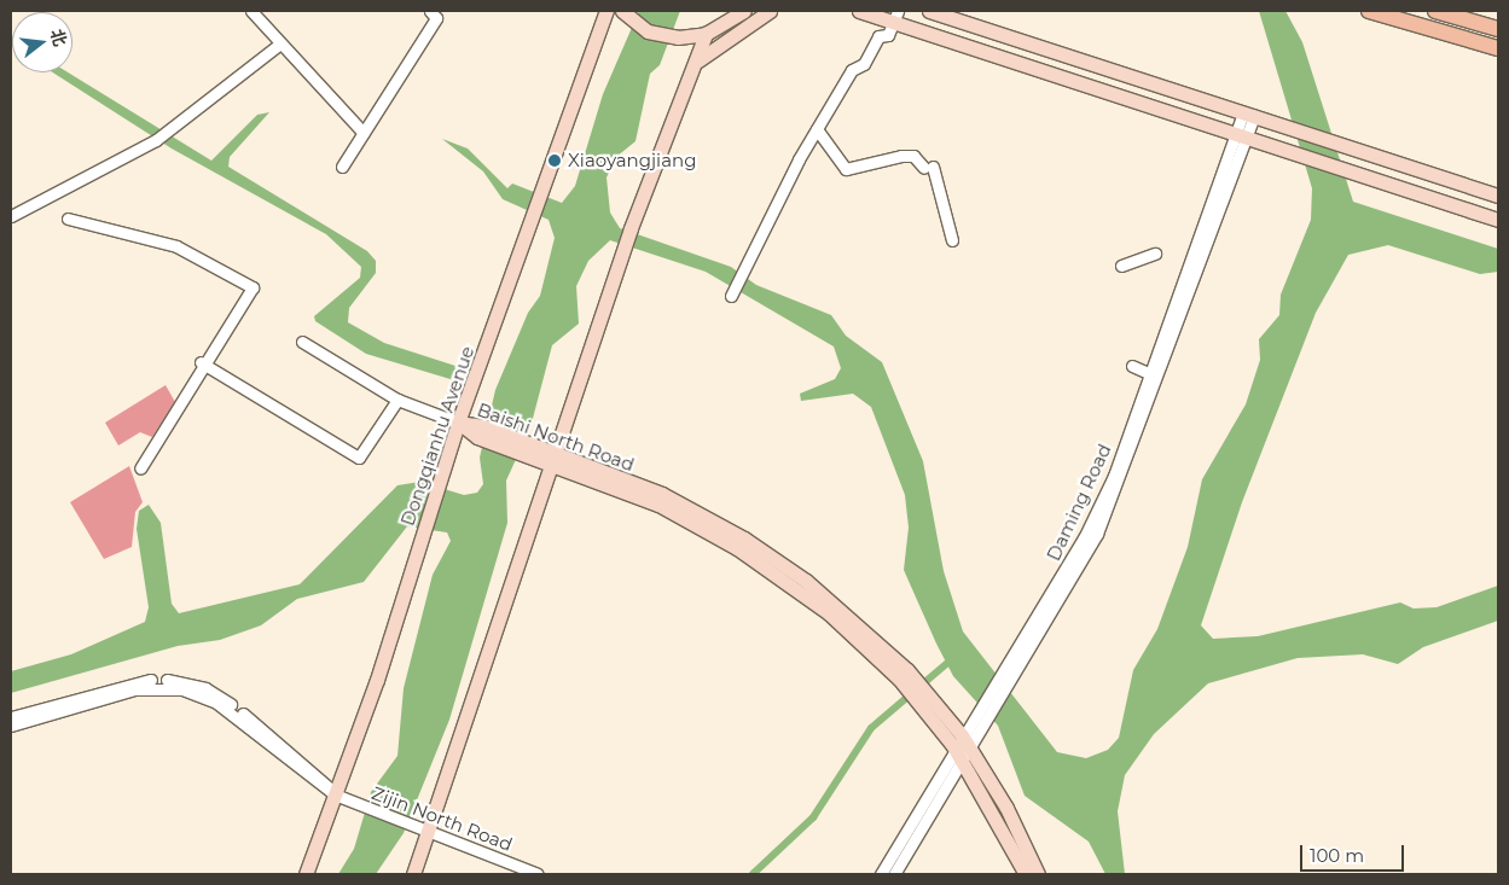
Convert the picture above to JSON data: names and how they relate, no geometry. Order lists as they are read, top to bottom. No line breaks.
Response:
{"streets":{"main road":["Dongqianhu Avenue","Baishi North Road"],"street":["Daming Road","Zijin North Road"]},"crossings":[["Dongqianhu Avenue","Baishi North Road"],["Dongqianhu Avenue","Zijin North Road"],["Baishi North Road","Daming Road"]],"places":["Xiaoyangjiang"],"scale_bar":"100 m","north":"right"}
